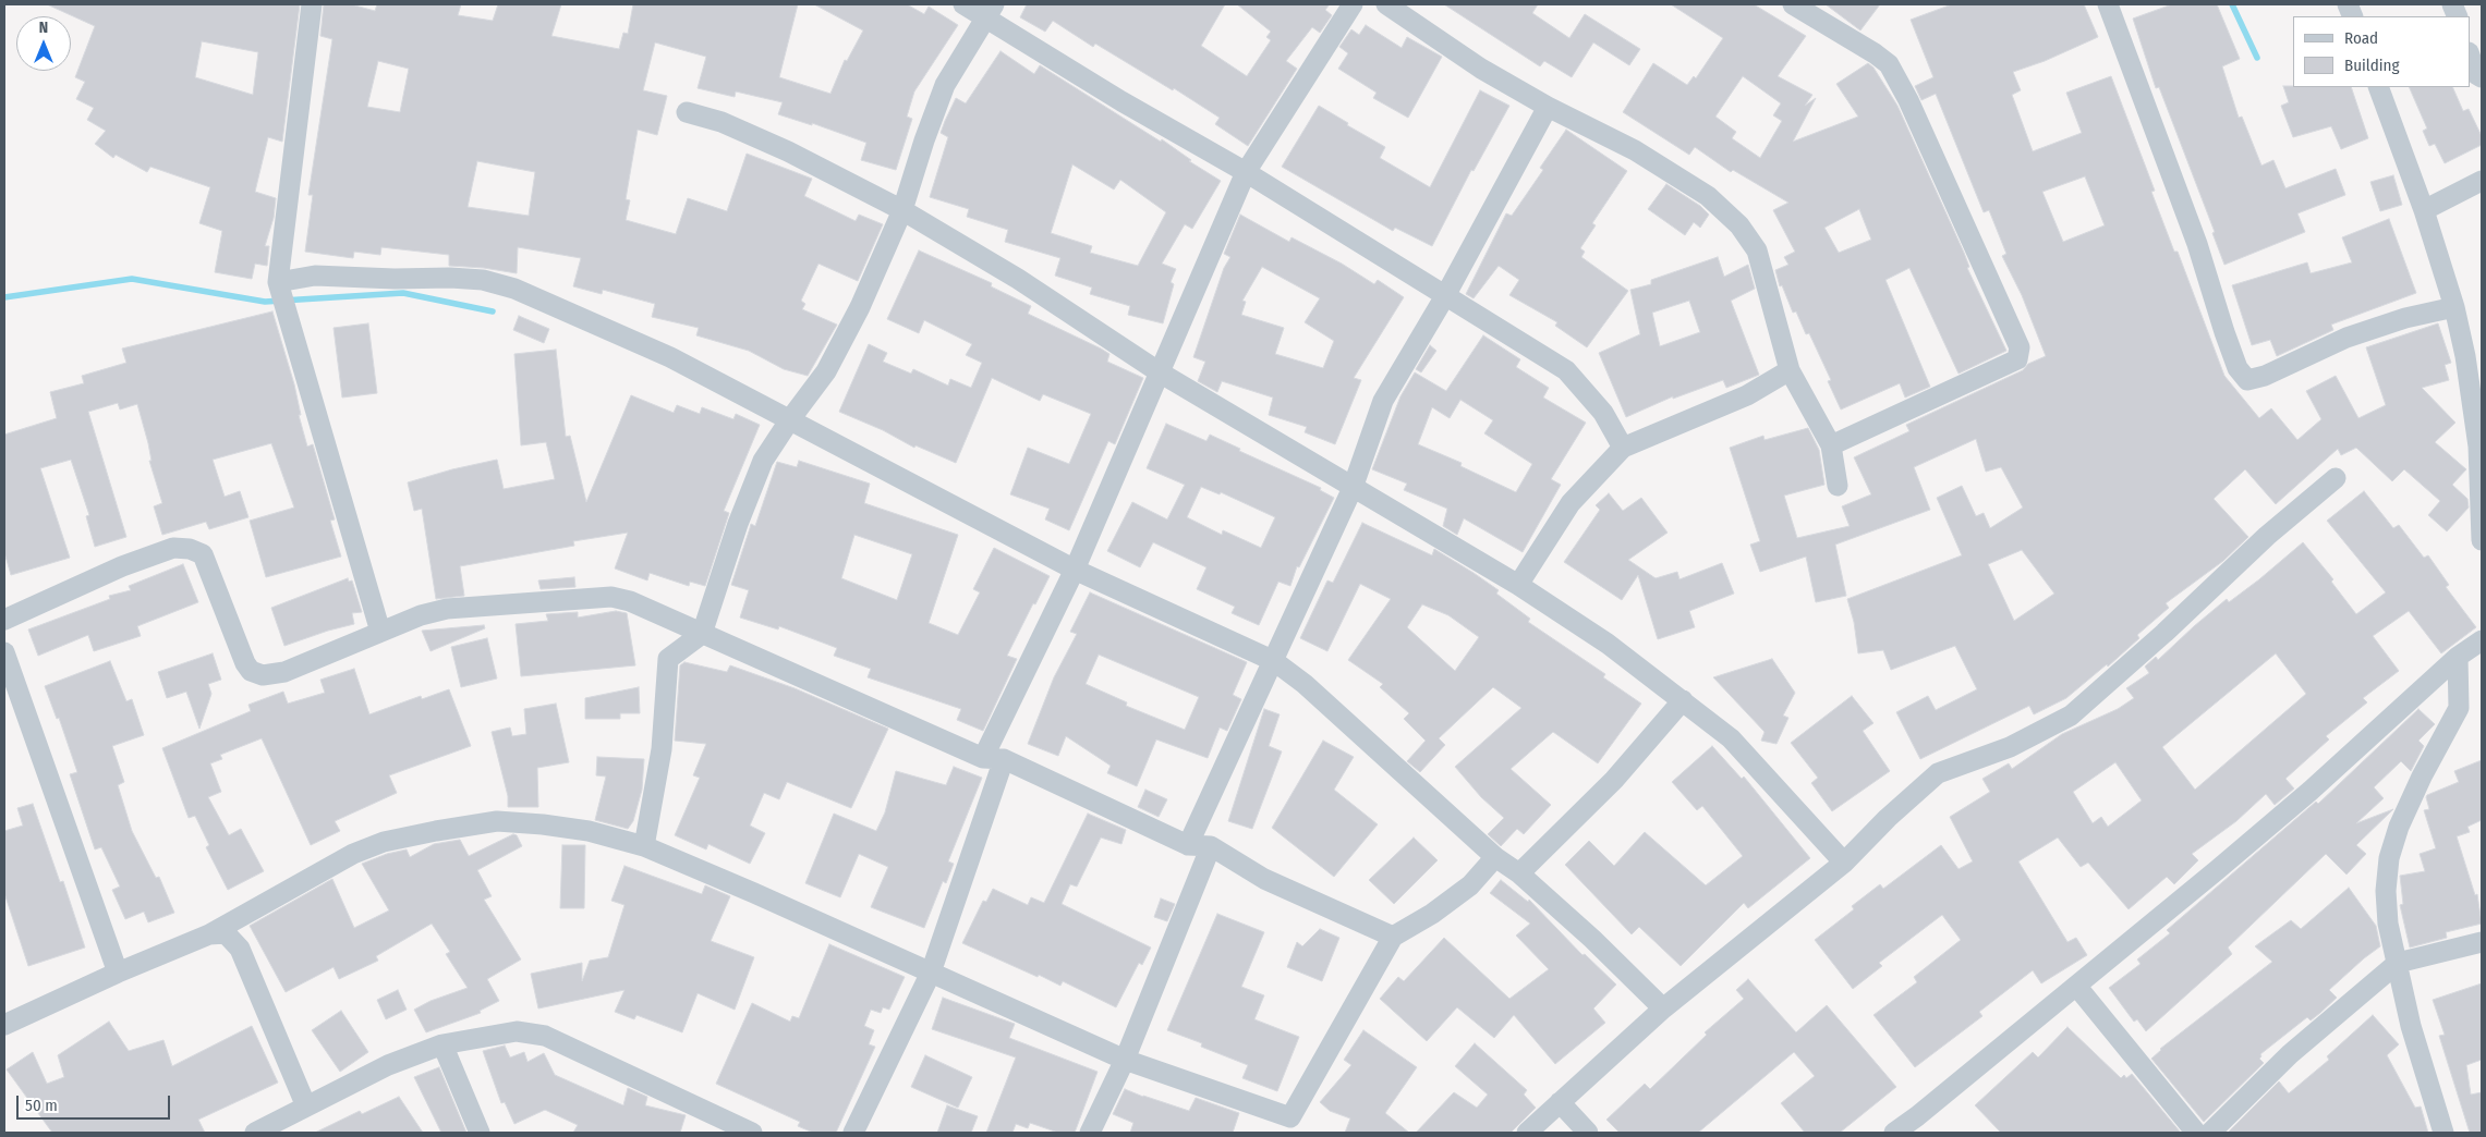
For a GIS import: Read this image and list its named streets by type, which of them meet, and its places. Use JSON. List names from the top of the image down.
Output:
{
  "legend": ["Road", "Building"],
  "scale_bar": "50 m",
  "north": "top"
}
